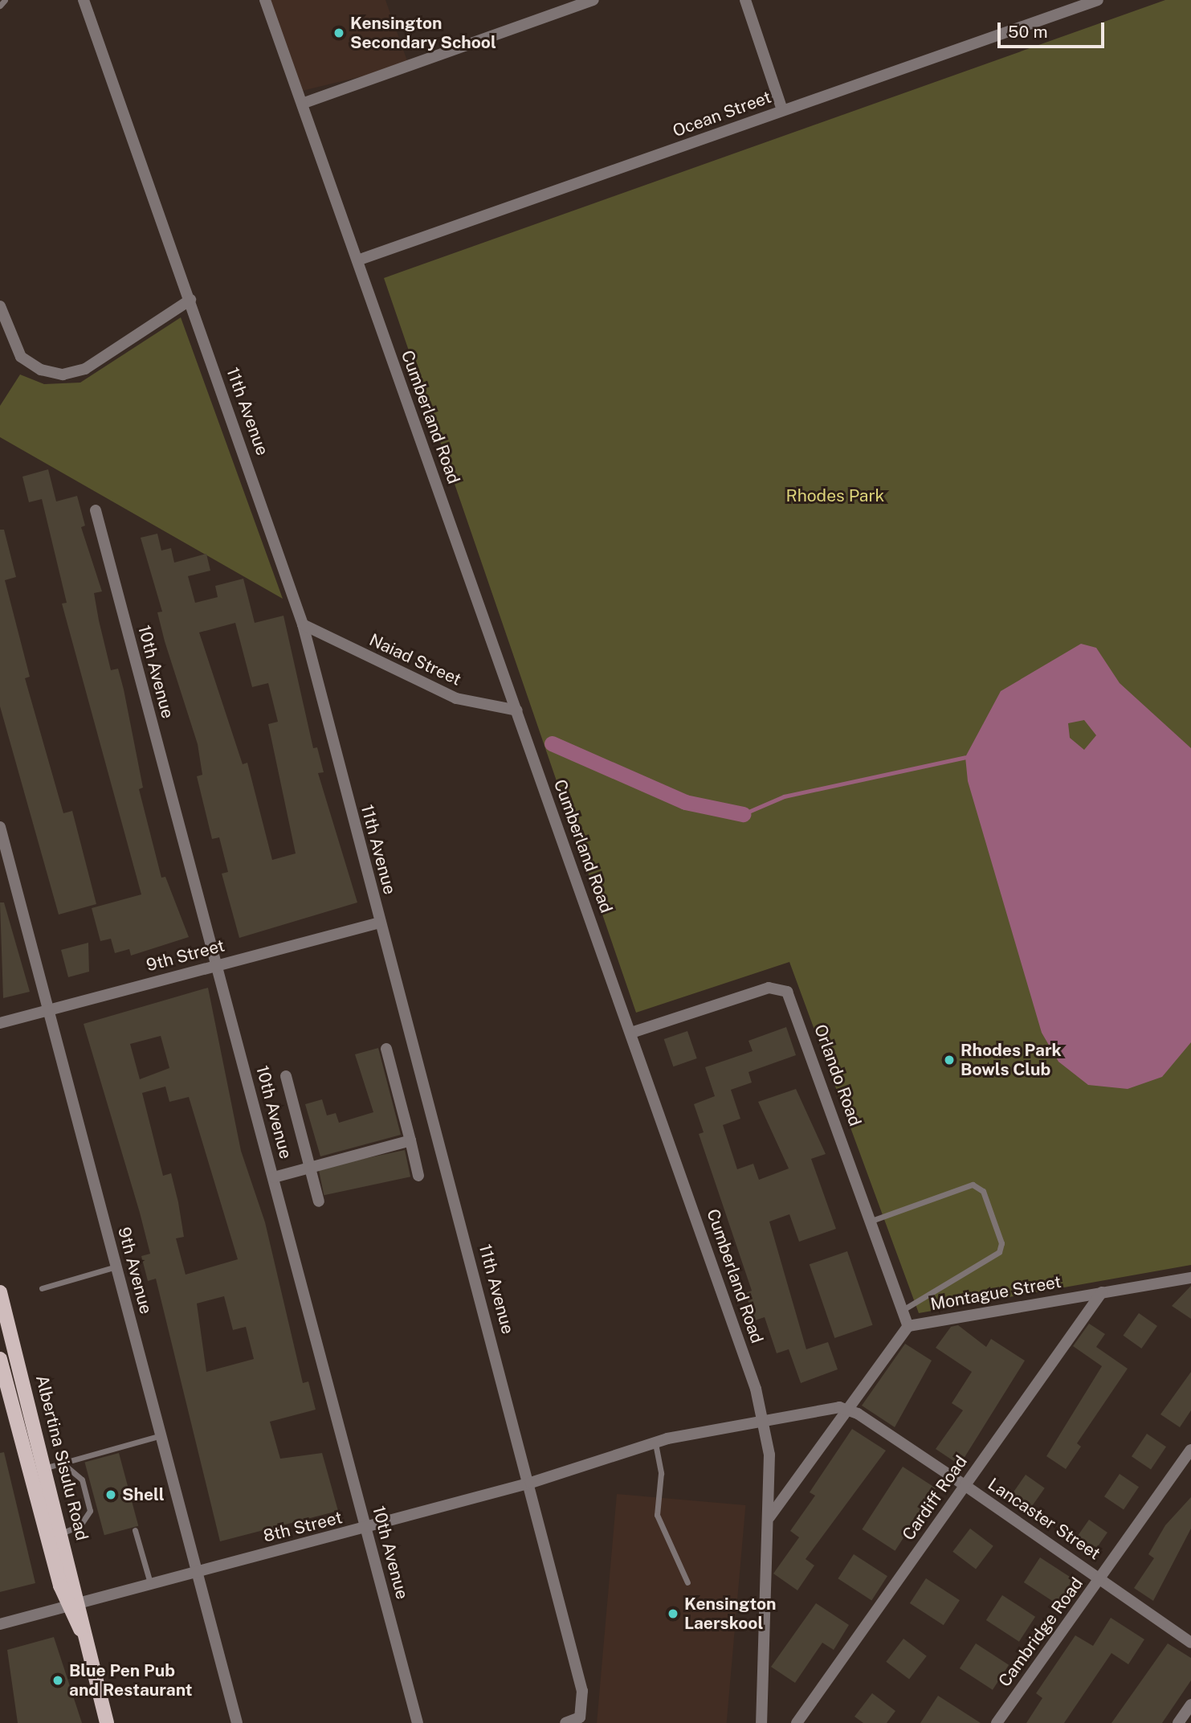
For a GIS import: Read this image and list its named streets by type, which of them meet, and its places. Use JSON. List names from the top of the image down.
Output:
{
  "streets": {
    "main road": ["Albertina Sisulu Road"],
    "street": [
      "Ocean Street",
      "11th Avenue",
      "Cumberland Road",
      "Naiad Street",
      "10th Avenue",
      "9th Street",
      "Orlando Road",
      "9th Avenue",
      "Montague Street",
      "Cardiff Road",
      "Lancaster Street",
      "8th Street",
      "Cambridge Road"
    ]
  },
  "crossings": [
    ["Ocean Street", "Cumberland Road"],
    ["11th Avenue", "Naiad Street"],
    ["11th Avenue", "9th Street"],
    ["11th Avenue", "8th Street"],
    ["Cumberland Road", "Naiad Street"],
    ["Cumberland Road", "Orlando Road"],
    ["10th Avenue", "9th Street"],
    ["10th Avenue", "8th Street"],
    ["9th Street", "9th Avenue"],
    ["Orlando Road", "Montague Street"],
    ["9th Avenue", "8th Street"],
    ["Montague Street", "Cardiff Road"],
    ["Albertina Sisulu Road", "8th Street"],
    ["Cardiff Road", "Lancaster Street"],
    ["Lancaster Street", "Cambridge Road"]
  ],
  "parks": ["Rhodes Park"],
  "places": [
    "Kensington Secondary School",
    "Rhodes Park Bowls Club",
    "Shell",
    "Kensington Laerskool",
    "Blue Pen Pub and Restaurant"
  ],
  "scale_bar": "50 m"
}
